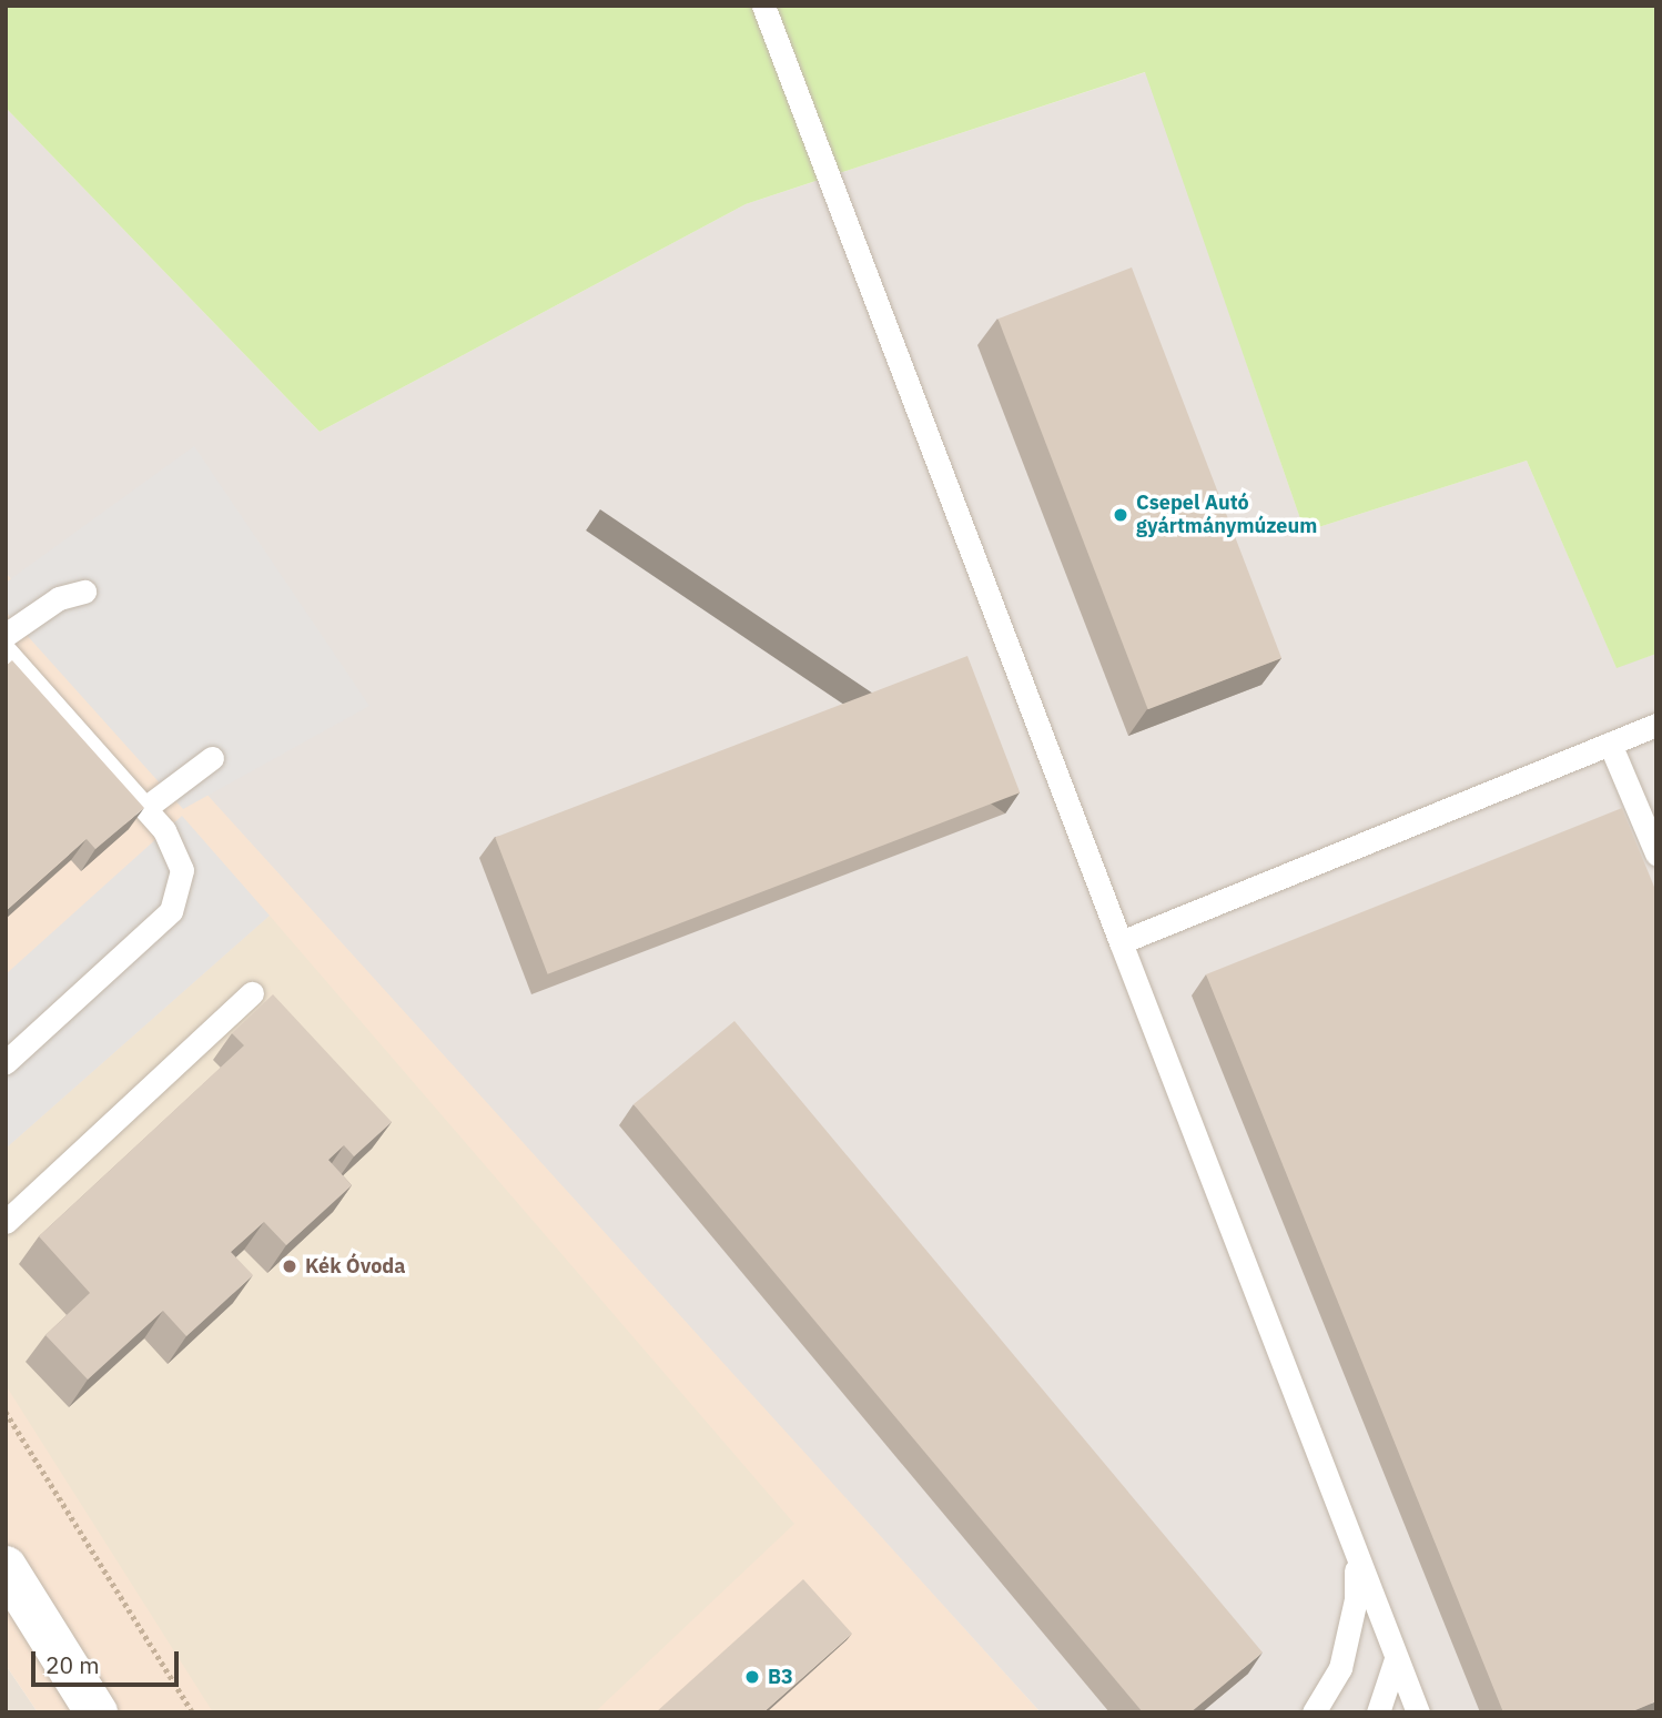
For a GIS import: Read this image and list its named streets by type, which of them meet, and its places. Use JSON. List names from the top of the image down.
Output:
{
  "places": ["Csepel Autó gyártmánymúzeum", "Kék Óvoda", "B3"],
  "scale_bar": "20 m"
}
